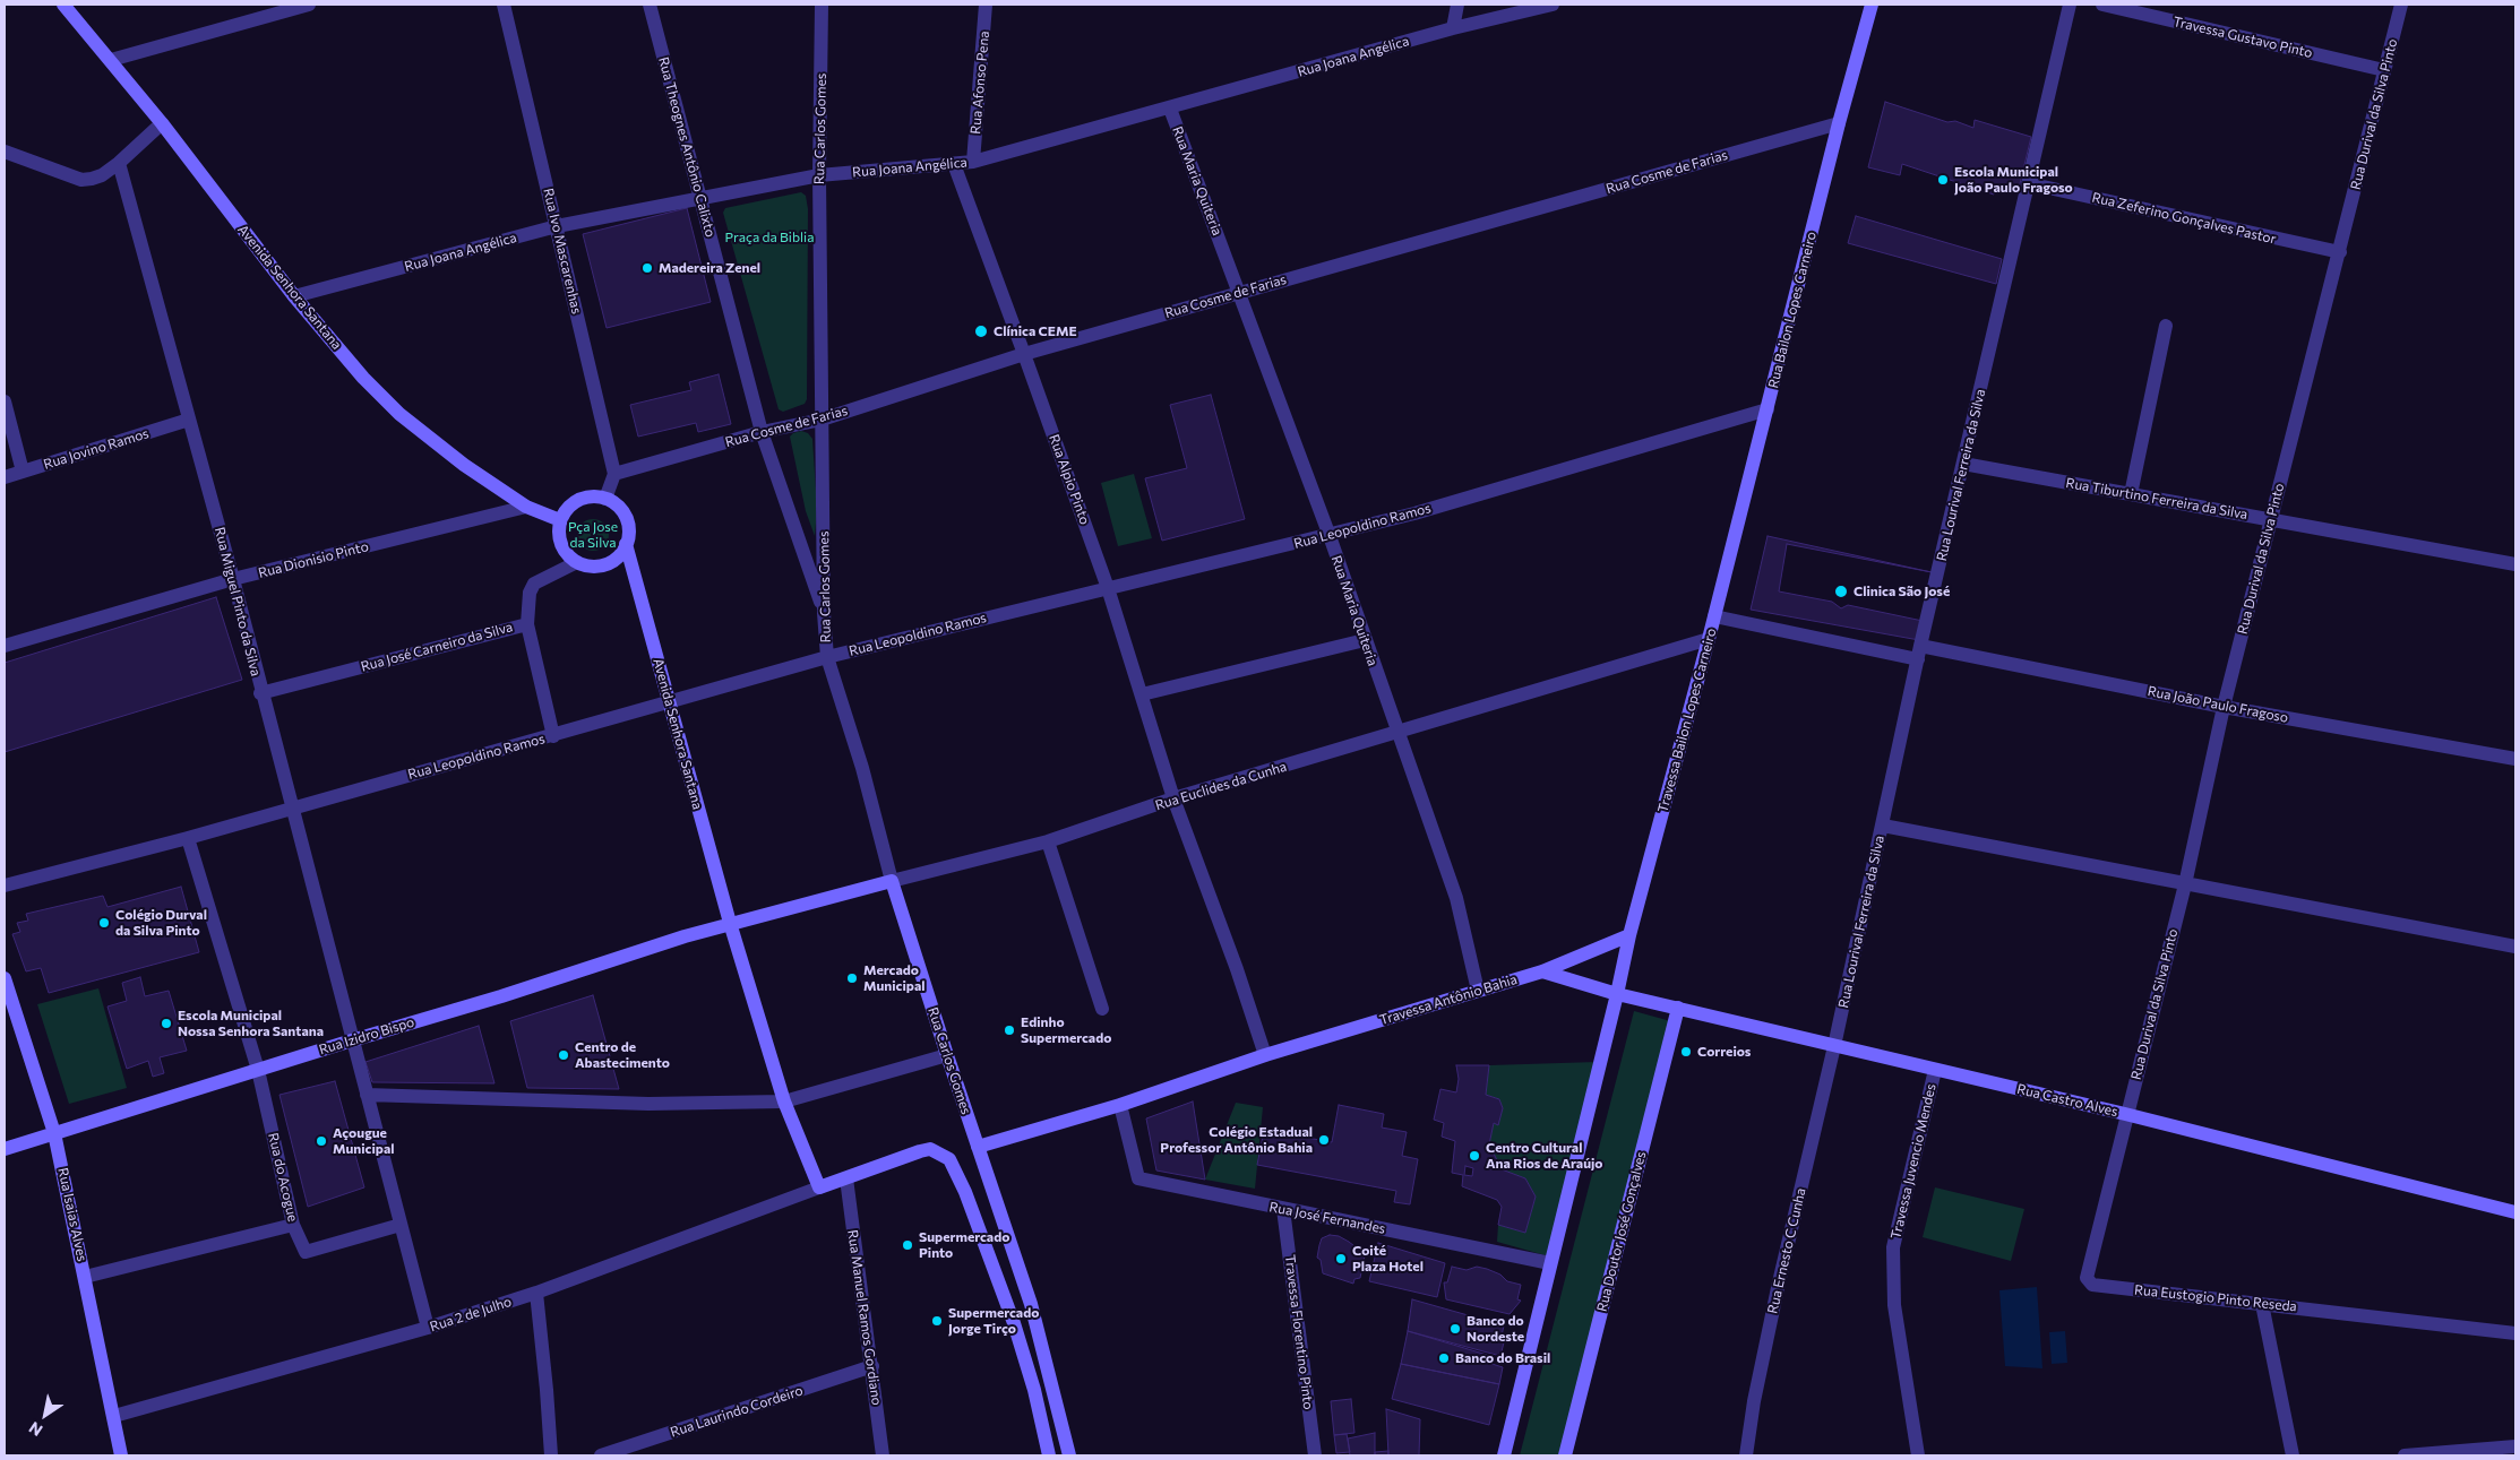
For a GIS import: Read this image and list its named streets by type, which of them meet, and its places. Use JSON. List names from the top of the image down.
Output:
{
  "streets": {
    "street": [
      "Travessa Gustavo Pinto",
      "Rua Joana Angélica",
      "Rua Afonso Pena",
      "Rua Durival da Silva Pinto",
      "Rua Carlos Gomes",
      "Rua Theognes Antônio Calixto",
      "Rua Cosme de Farias",
      "Rua Maria Quiteria",
      "Rua Zeferino Gonçalves Pastor",
      "Rua Ivo Mascarenhas",
      "Avenida Senhora Santana",
      "Rua Bailon Lopes Carneiro",
      "Rua Jovino Ramos",
      "Rua Lourival Ferreira da Silva",
      "Rua Alpio Pinto",
      "Rua Tiburtino Ferreira da Silva",
      "Rua Leopoldino Ramos",
      "Rua Dionisio Pinto",
      "Rua Miguel Pinto da Silva",
      "Rua José Carneiro da Silva",
      "Rua João Paulo Fragoso",
      "Travessa Bailon Lopes Carneiro",
      "Rua Euclides da Cunha",
      "Travessa Antônio Bahia",
      "Rua Izidro Bispo",
      "Rua Castro Alves",
      "Travessa Juvencio Mendes",
      "Rua do Acogue",
      "Rua Isaias Alves",
      "Rua José Fernandes",
      "Rua Doutor José Gonçalves",
      "Rua Ernesto C Cunha",
      "Rua Eustogio Pinto Reseda",
      "Rua 2 de Julho",
      "Rua Manuel Ramos Gordiano",
      "Travessa Florentino Pinto",
      "Rua Laurindo Cordeiro"
    ]
  },
  "crossings": [
    ["Travessa Gustavo Pinto", "Rua Durival da Silva Pinto"],
    ["Rua Joana Angélica", "Rua Afonso Pena"],
    ["Rua Joana Angélica", "Rua Carlos Gomes"],
    ["Rua Joana Angélica", "Rua Theognes Antônio Calixto"],
    ["Rua Joana Angélica", "Rua Maria Quiteria"],
    ["Rua Joana Angélica", "Rua Ivo Mascarenhas"],
    ["Rua Joana Angélica", "Avenida Senhora Santana"],
    ["Rua Joana Angélica", "Rua Alpio Pinto"],
    ["Rua Durival da Silva Pinto", "Rua Zeferino Gonçalves Pastor"],
    ["Rua Durival da Silva Pinto", "Rua Tiburtino Ferreira da Silva"],
    ["Rua Durival da Silva Pinto", "Rua João Paulo Fragoso"],
    ["Rua Durival da Silva Pinto", "Rua Castro Alves"],
    ["Rua Durival da Silva Pinto", "Rua Eustogio Pinto Reseda"],
    ["Rua Carlos Gomes", "Rua Theognes Antônio Calixto"],
    ["Rua Carlos Gomes", "Rua Cosme de Farias"],
    ["Rua Carlos Gomes", "Rua Leopoldino Ramos"],
    ["Rua Carlos Gomes", "Rua Euclides da Cunha"],
    ["Rua Carlos Gomes", "Travessa Antônio Bahia"],
    ["Rua Theognes Antônio Calixto", "Rua Cosme de Farias"],
    ["Rua Cosme de Farias", "Rua Maria Quiteria"],
    ["Rua Cosme de Farias", "Rua Ivo Mascarenhas"],
    ["Rua Cosme de Farias", "Rua Bailon Lopes Carneiro"],
    ["Rua Cosme de Farias", "Rua Alpio Pinto"],
    ["Rua Maria Quiteria", "Rua Leopoldino Ramos"],
    ["Rua Maria Quiteria", "Rua Euclides da Cunha"],
    ["Rua Maria Quiteria", "Travessa Antônio Bahia"],
    ["Rua Zeferino Gonçalves Pastor", "Rua Lourival Ferreira da Silva"],
    ["Avenida Senhora Santana", "Rua Leopoldino Ramos"],
    ["Avenida Senhora Santana", "Rua Dionisio Pinto"],
    ["Avenida Senhora Santana", "Rua José Carneiro da Silva"],
    ["Avenida Senhora Santana", "Rua Euclides da Cunha"],
    ["Avenida Senhora Santana", "Rua Izidro Bispo"],
    ["Avenida Senhora Santana", "Rua 2 de Julho"],
    ["Rua Bailon Lopes Carneiro", "Rua Leopoldino Ramos"],
    ["Rua Bailon Lopes Carneiro", "Travessa Bailon Lopes Carneiro"],
    ["Rua Jovino Ramos", "Rua Miguel Pinto da Silva"],
    ["Rua Lourival Ferreira da Silva", "Rua Tiburtino Ferreira da Silva"],
    ["Rua Lourival Ferreira da Silva", "Rua João Paulo Fragoso"],
    ["Rua Lourival Ferreira da Silva", "Travessa Bailon Lopes Carneiro"],
    ["Rua Lourival Ferreira da Silva", "Rua Castro Alves"],
    ["Rua Lourival Ferreira da Silva", "Rua Ernesto C Cunha"],
    ["Rua Alpio Pinto", "Rua Leopoldino Ramos"],
    ["Rua Alpio Pinto", "Rua Euclides da Cunha"],
    ["Rua Leopoldino Ramos", "Rua Miguel Pinto da Silva"],
    ["Rua Leopoldino Ramos", "Rua do Acogue"],
    ["Rua Dionisio Pinto", "Rua Miguel Pinto da Silva"],
    ["Rua Miguel Pinto da Silva", "Rua José Carneiro da Silva"],
    ["Rua Miguel Pinto da Silva", "Rua Izidro Bispo"],
    ["Rua João Paulo Fragoso", "Travessa Bailon Lopes Carneiro"],
    ["Travessa Bailon Lopes Carneiro", "Rua Euclides da Cunha"],
    ["Travessa Bailon Lopes Carneiro", "Travessa Antônio Bahia"],
    ["Travessa Bailon Lopes Carneiro", "Rua Castro Alves"],
    ["Rua Euclides da Cunha", "Rua Izidro Bispo"],
    ["Travessa Antônio Bahia", "Rua Castro Alves"],
    ["Travessa Antônio Bahia", "Rua José Fernandes"],
    ["Rua Izidro Bispo", "Rua do Acogue"],
    ["Rua Izidro Bispo", "Rua Isaias Alves"],
    ["Rua Castro Alves", "Travessa Juvencio Mendes"],
    ["Rua Castro Alves", "Rua Doutor José Gonçalves"],
    ["Rua Castro Alves", "Rua Ernesto C Cunha"],
    ["Rua Castro Alves", "Rua Eustogio Pinto Reseda"],
    ["Rua Isaias Alves", "Rua 2 de Julho"],
    ["Rua José Fernandes", "Travessa Florentino Pinto"],
    ["Rua Manuel Ramos Gordiano", "Rua Laurindo Cordeiro"]
  ],
  "parks": ["Praça da Biblia", "Pça Jose da Silva"],
  "places": [
    "Escola Municipal João Paulo Fragoso",
    "Madereira Zenel",
    "Clínica CEME",
    "Clinica São José",
    "Colégio Durval da Silva Pinto",
    "Mercado Municipal",
    "Escola Municipal Nossa Senhora Santana",
    "Edinho Supermercado",
    "Correios",
    "Centro de Abastecimento",
    "Colégio Estadual Professor Antônio Bahia",
    "Açougue Municipal",
    "Centro Cultural Ana Rios de Araújo",
    "Supermercado Pinto",
    "Coité Plaza Hotel",
    "Supermercado Jorge Tirço",
    "Banco do Nordeste",
    "Banco do Brasil"
  ],
  "north": "bottom left"
}
